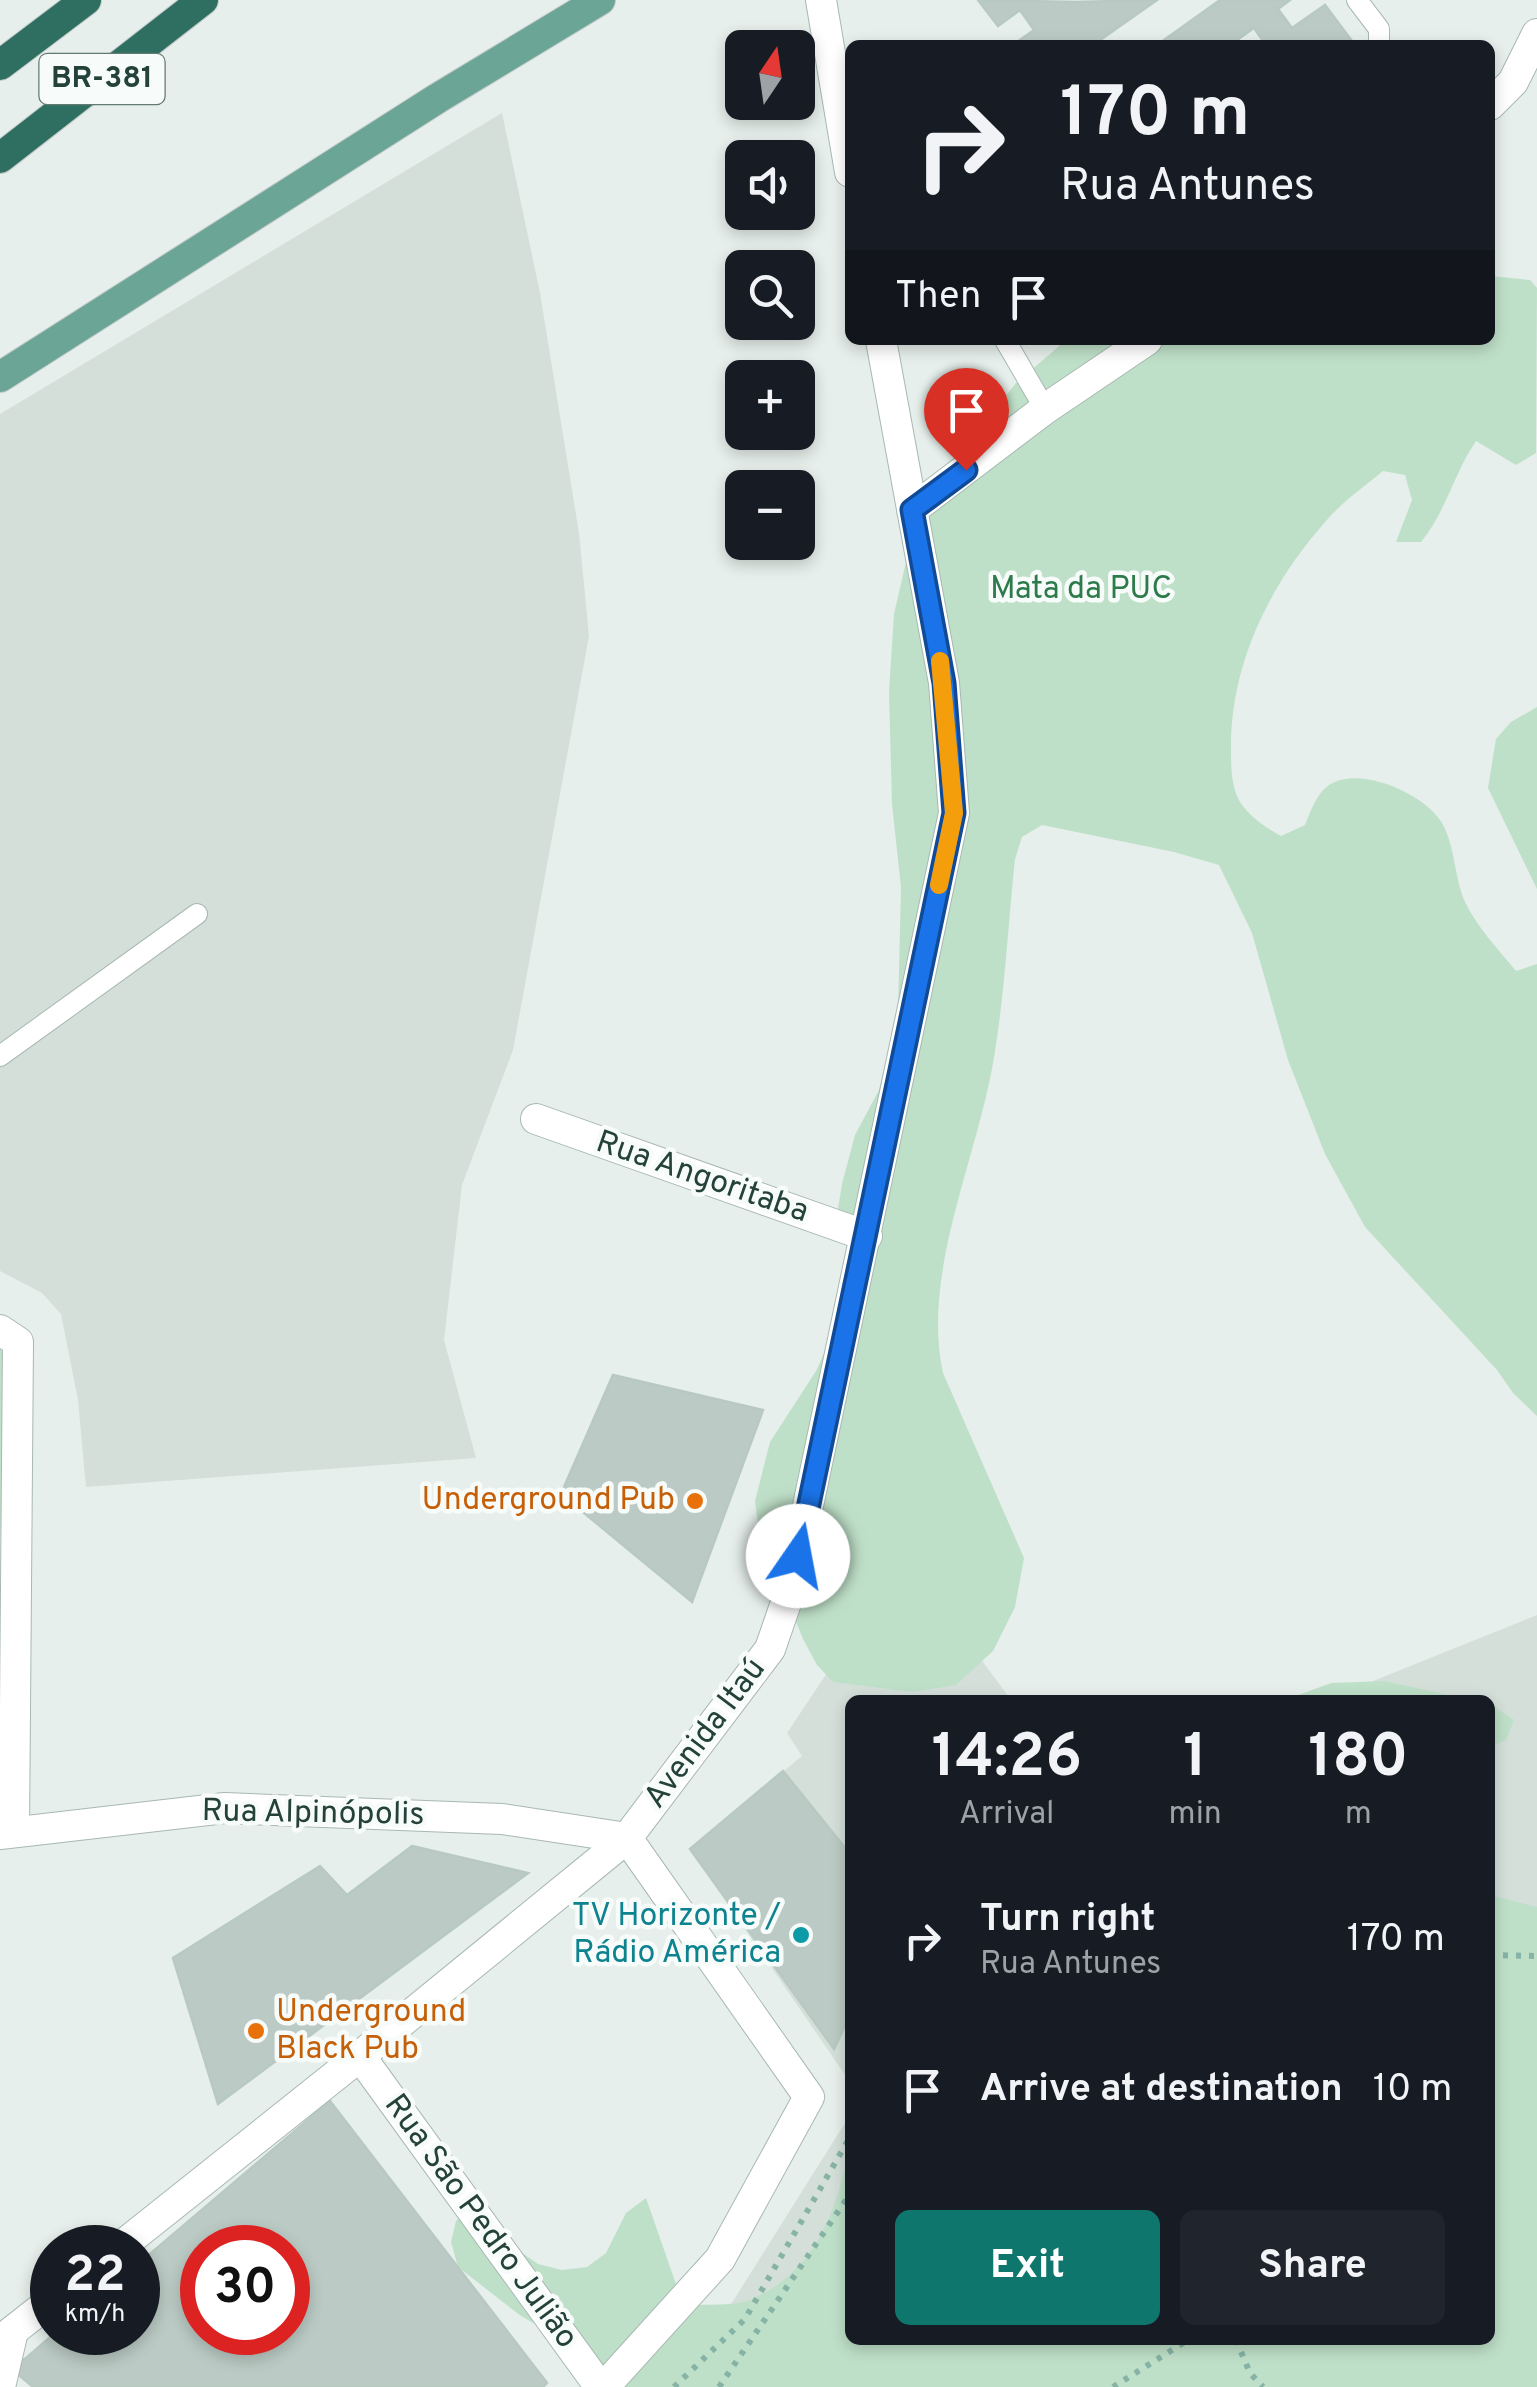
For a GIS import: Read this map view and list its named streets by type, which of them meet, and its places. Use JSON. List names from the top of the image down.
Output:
{
  "streets": {
    "highway": ["BR-381"],
    "street": [
      "Rua Angoritaba",
      "Avenida Itaú",
      "Rua Alpinópolis",
      "Rua São Pedro Julião"
    ]
  },
  "crossings": [
    ["Rua Angoritaba", "Avenida Itaú"],
    ["Avenida Itaú", "Rua Alpinópolis"],
    ["Avenida Itaú", "Rua São Pedro Julião"]
  ],
  "parks": ["Mata da PUC"],
  "places": ["Underground Pub", "TV Horizonte / Rádio América", "Underground Black Pub"],
  "north": "top",
  "page": {
    "map_buttons": ["+", "−"],
    "turn": ["170 m", "Rua Antunes"],
    "then": "Then",
    "eta": [
      "14:26",
      "Arrival",
      "1",
      "min",
      "180",
      "m"
    ],
    "list": [
      {
        "name": "Turn right",
        "note": "Rua Antunes",
        "value": "170 m"
      },
      {
        "name": "Arrive at destination",
        "value": "10 m"
      }
    ],
    "buttons": ["Exit", "Share"],
    "speed": "22 km/h",
    "limit": "30"
  }
}
